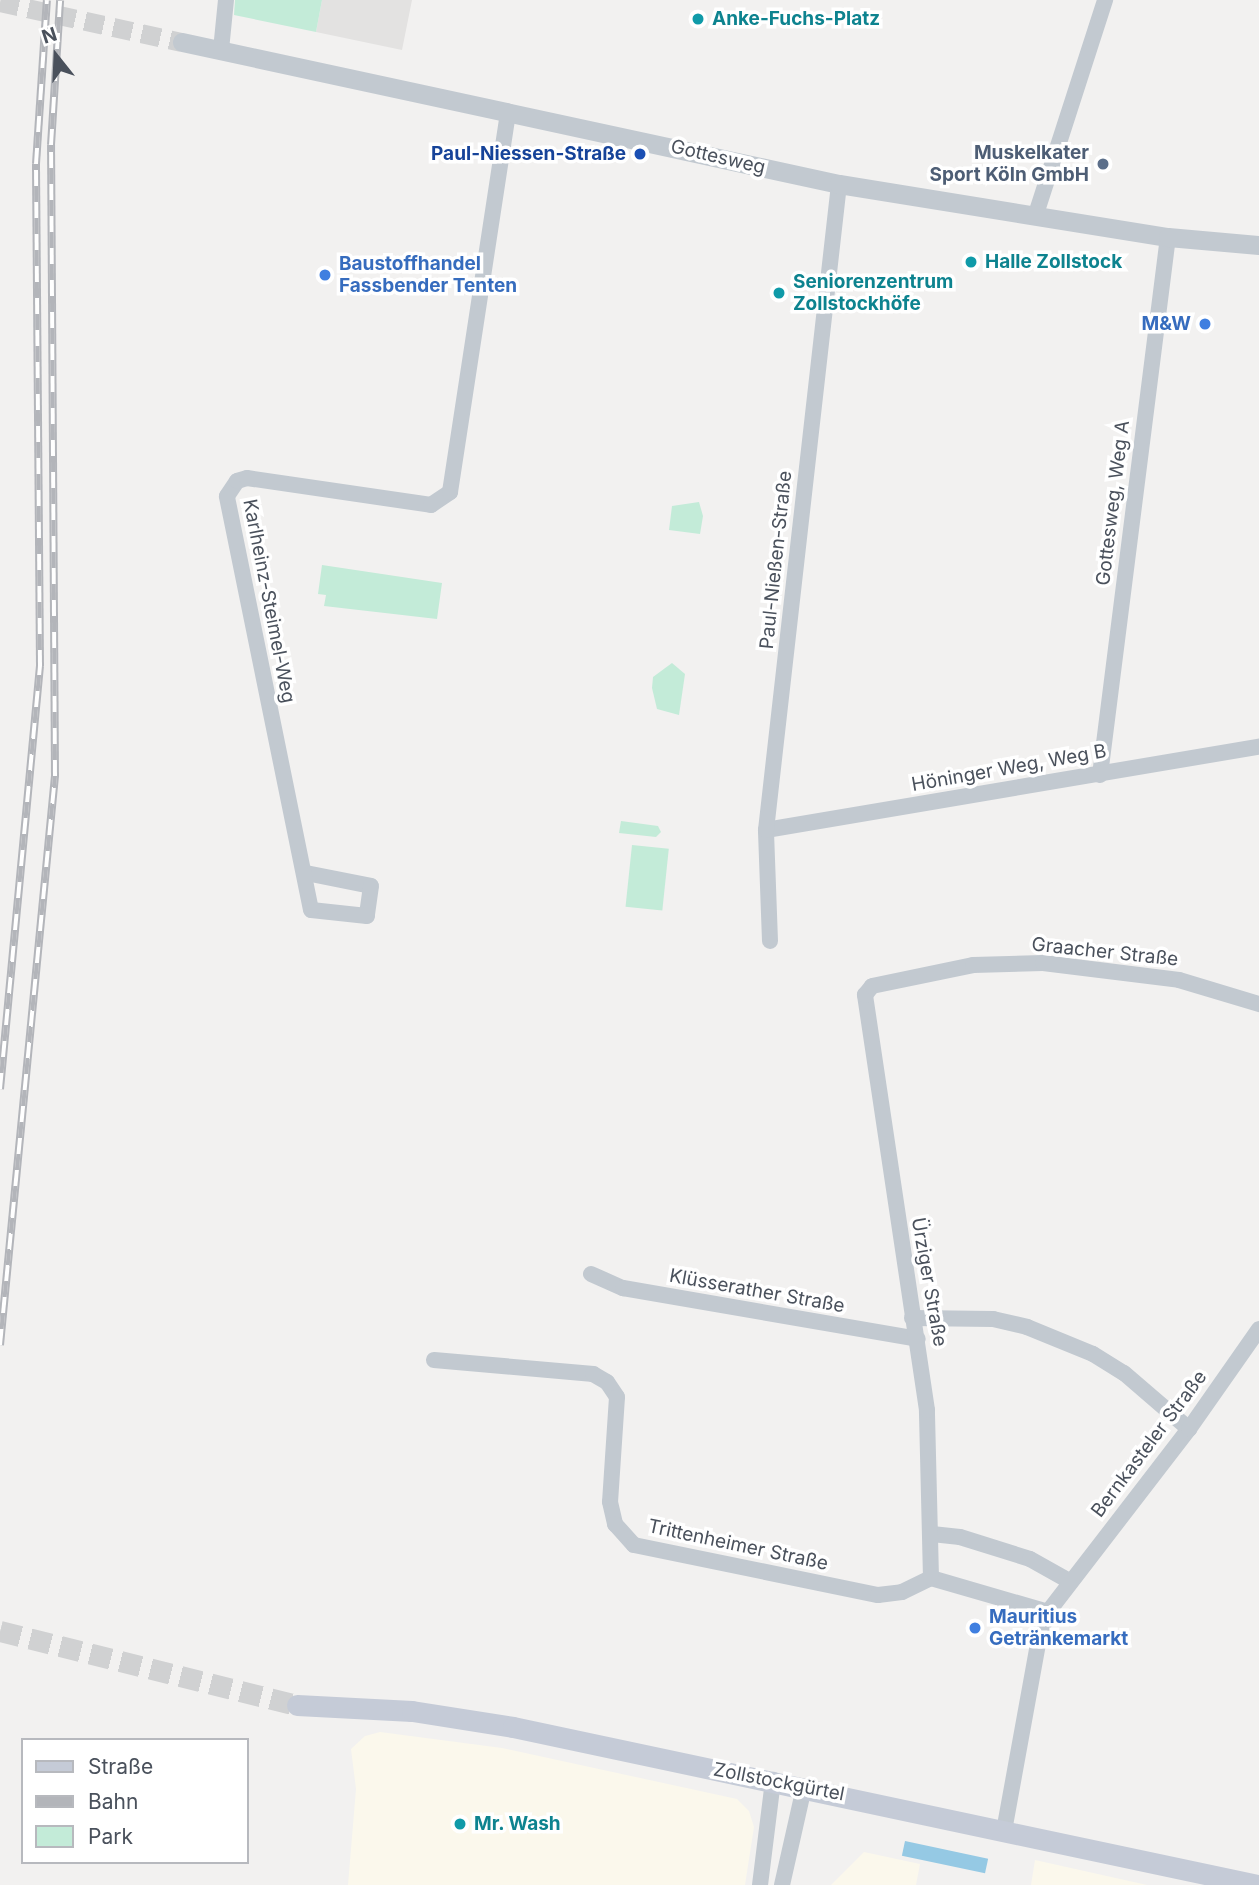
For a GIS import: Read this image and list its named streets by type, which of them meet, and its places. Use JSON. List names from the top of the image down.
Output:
{
  "streets": {
    "main road": ["Zollstockgürtel"],
    "street": [
      "Gottesweg",
      "Gottesweg, Weg A",
      "Paul-Nießen-Straße",
      "Karlheinz-Steimel-Weg",
      "Höninger Weg, Weg B",
      "Graacher Straße",
      "Ürziger Straße",
      "Klüsserather Straße",
      "Bernkasteler Straße",
      "Trittenheimer Straße"
    ]
  },
  "crossings": [
    ["Gottesweg", "Gottesweg, Weg A"],
    ["Gottesweg", "Paul-Nießen-Straße"],
    ["Gottesweg", "Karlheinz-Steimel-Weg"],
    ["Gottesweg, Weg A", "Höninger Weg, Weg B"],
    ["Paul-Nießen-Straße", "Höninger Weg, Weg B"],
    ["Graacher Straße", "Ürziger Straße"],
    ["Ürziger Straße", "Klüsserather Straße"],
    ["Ürziger Straße", "Trittenheimer Straße"],
    ["Bernkasteler Straße", "Zollstockgürtel"]
  ],
  "places": [
    "Anke-Fuchs-Platz",
    "Paul-Niessen-Straße",
    "Muskelkater Sport Köln GmbH",
    "Halle Zollstock",
    "Baustoffhandel Fassbender Tenten",
    "Seniorenzentrum Zollstockhöfe",
    "M&W",
    "Mauritius Getränkemarkt",
    "Mr. Wash"
  ],
  "legend": ["Straße", "Bahn", "Park"],
  "north": "top"
}
